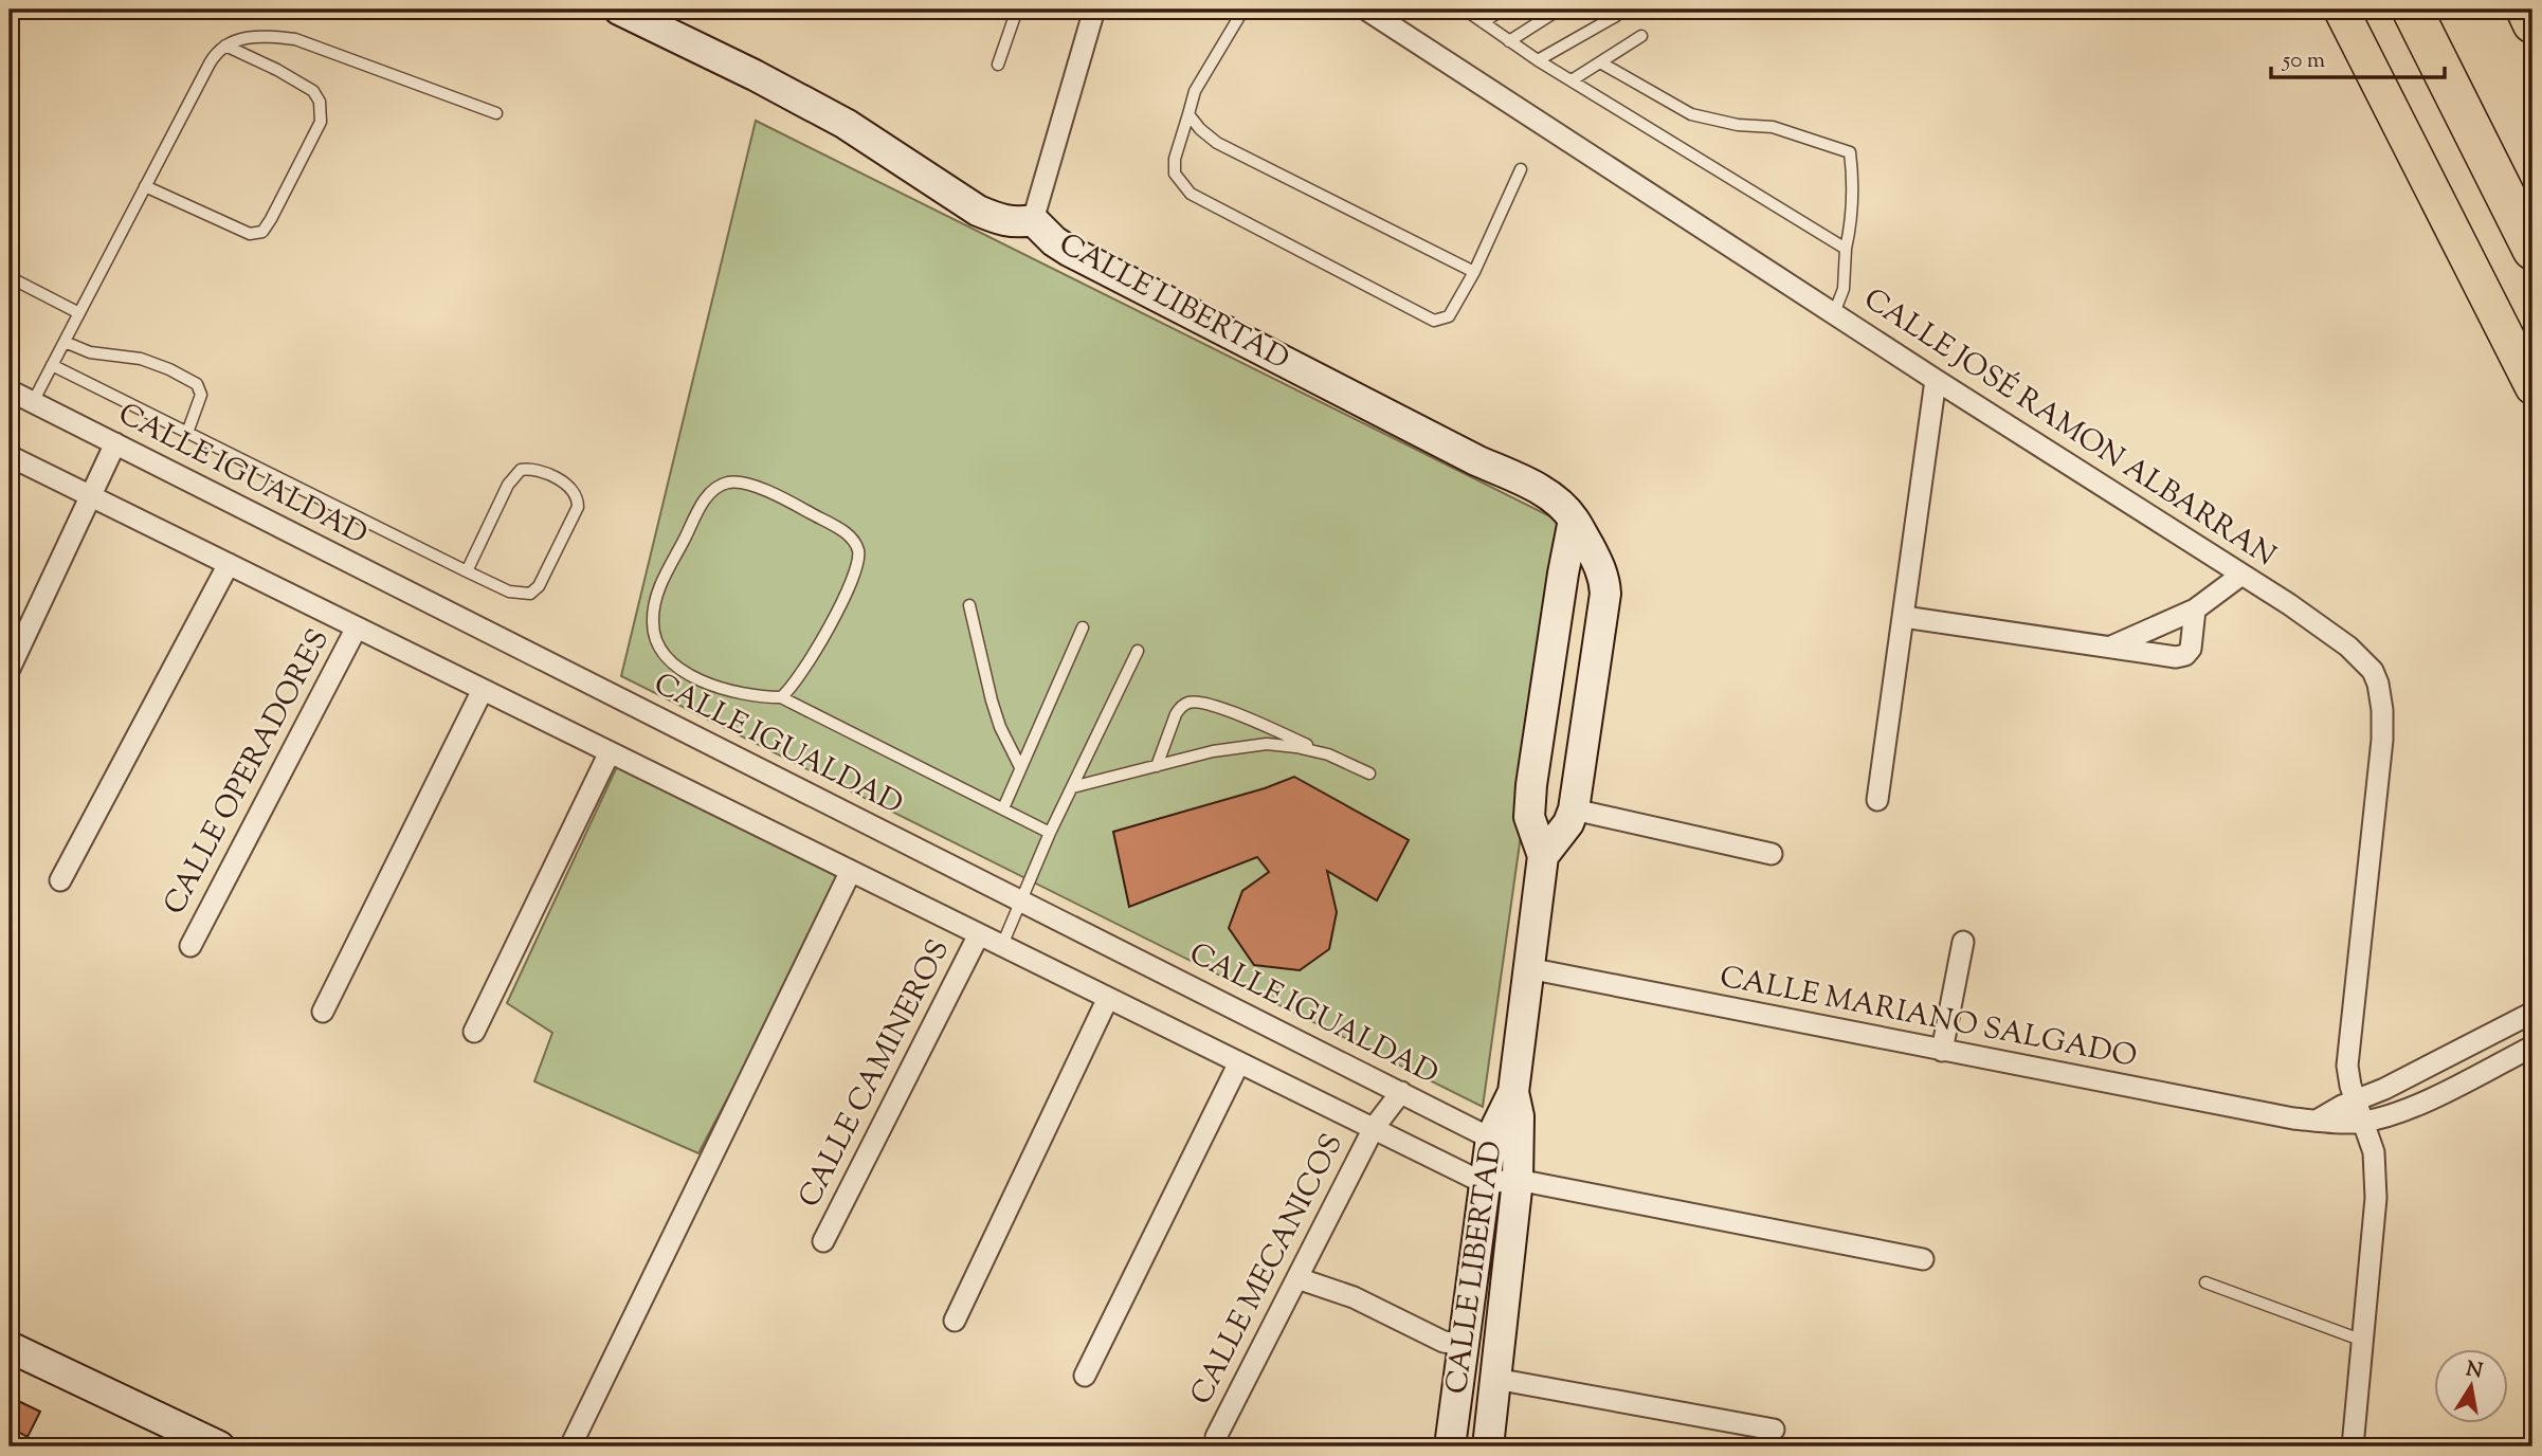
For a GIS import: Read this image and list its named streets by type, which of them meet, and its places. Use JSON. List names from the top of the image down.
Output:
{
  "streets": {
    "main road": ["CALLE LIBERTAD"],
    "street": [
      "CALLE JOSÉ RAMON ALBARRAN",
      "CALLE IGUALDAD",
      "CALLE OPERADORES",
      "CALLE MARIANO SALGADO",
      "CALLE CAMINEROS",
      "CALLE MECANICOS"
    ]
  },
  "crossings": [
    ["CALLE LIBERTAD", "CALLE IGUALDAD"],
    ["CALLE LIBERTAD", "CALLE MARIANO SALGADO"],
    ["CALLE JOSÉ RAMON ALBARRAN", "CALLE MARIANO SALGADO"],
    ["CALLE IGUALDAD", "CALLE MECANICOS"]
  ],
  "scale_bar": "50 m",
  "north": "top"
}
